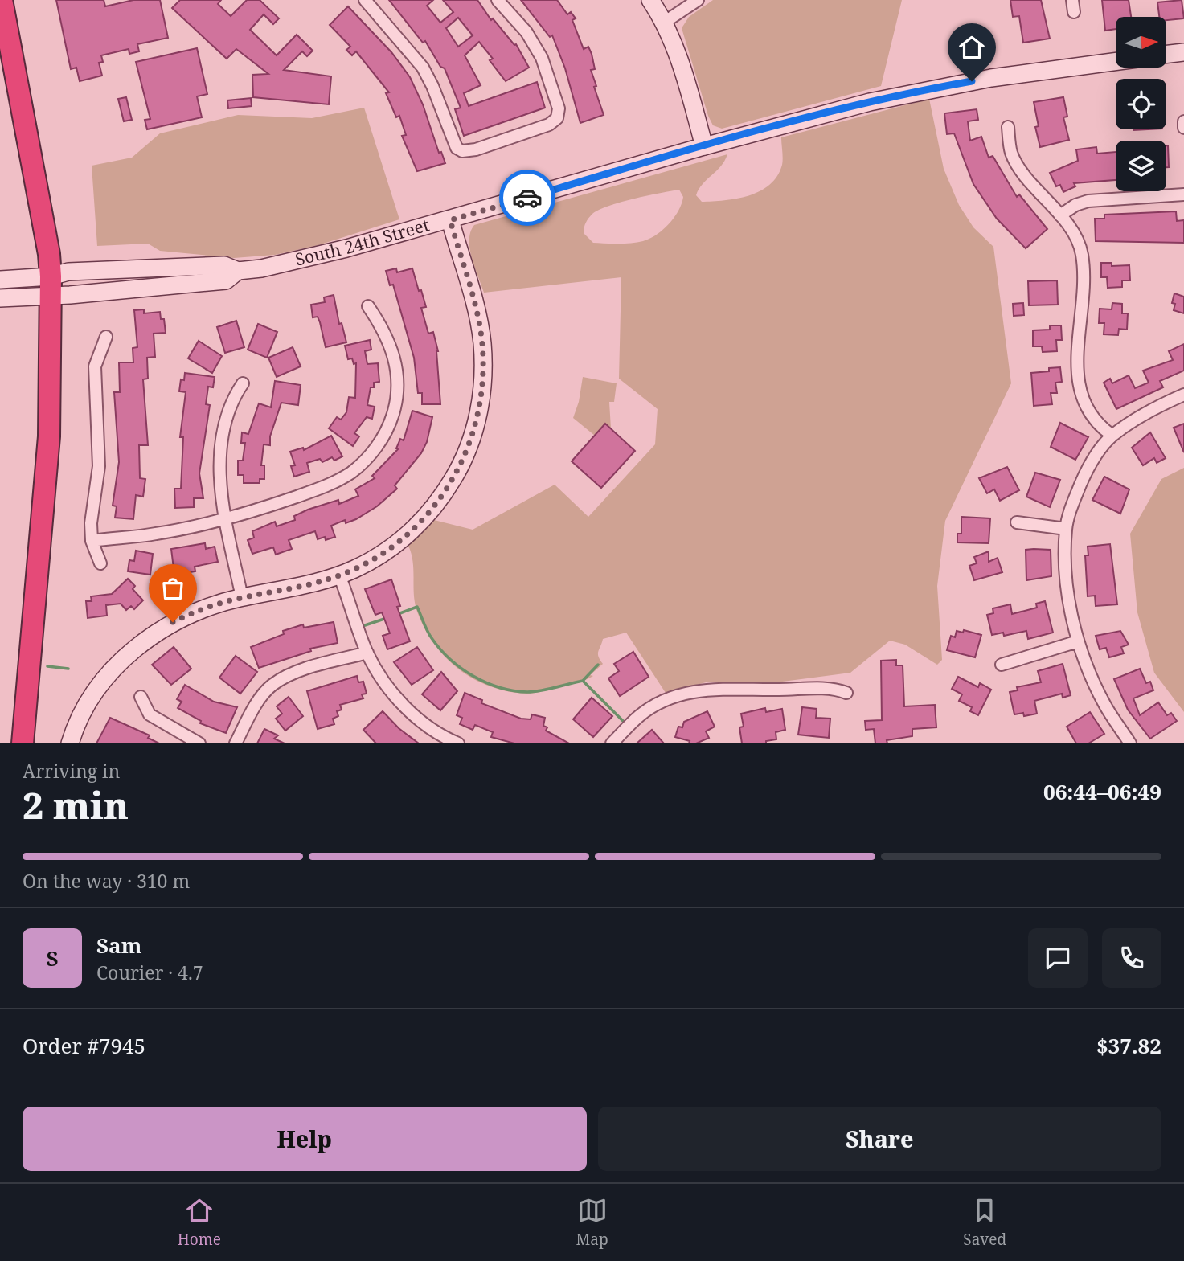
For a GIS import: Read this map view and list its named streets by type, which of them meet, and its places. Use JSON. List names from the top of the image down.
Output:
{
  "streets": {
    "street": ["South 24th Street"]
  },
  "north": "right",
  "page": {
    "heading": ["2 min", "Arriving in", "06:44–06:49"],
    "panel": [
      "Sam",
      "Courier · 4.7",
      "Order #7945",
      "$37.82"
    ],
    "bar": "On the way · 310 m",
    "round": "S",
    "buttons": ["Help", "Share"],
    "tabs": ["Home", "Map", "Saved"]
  }
}
